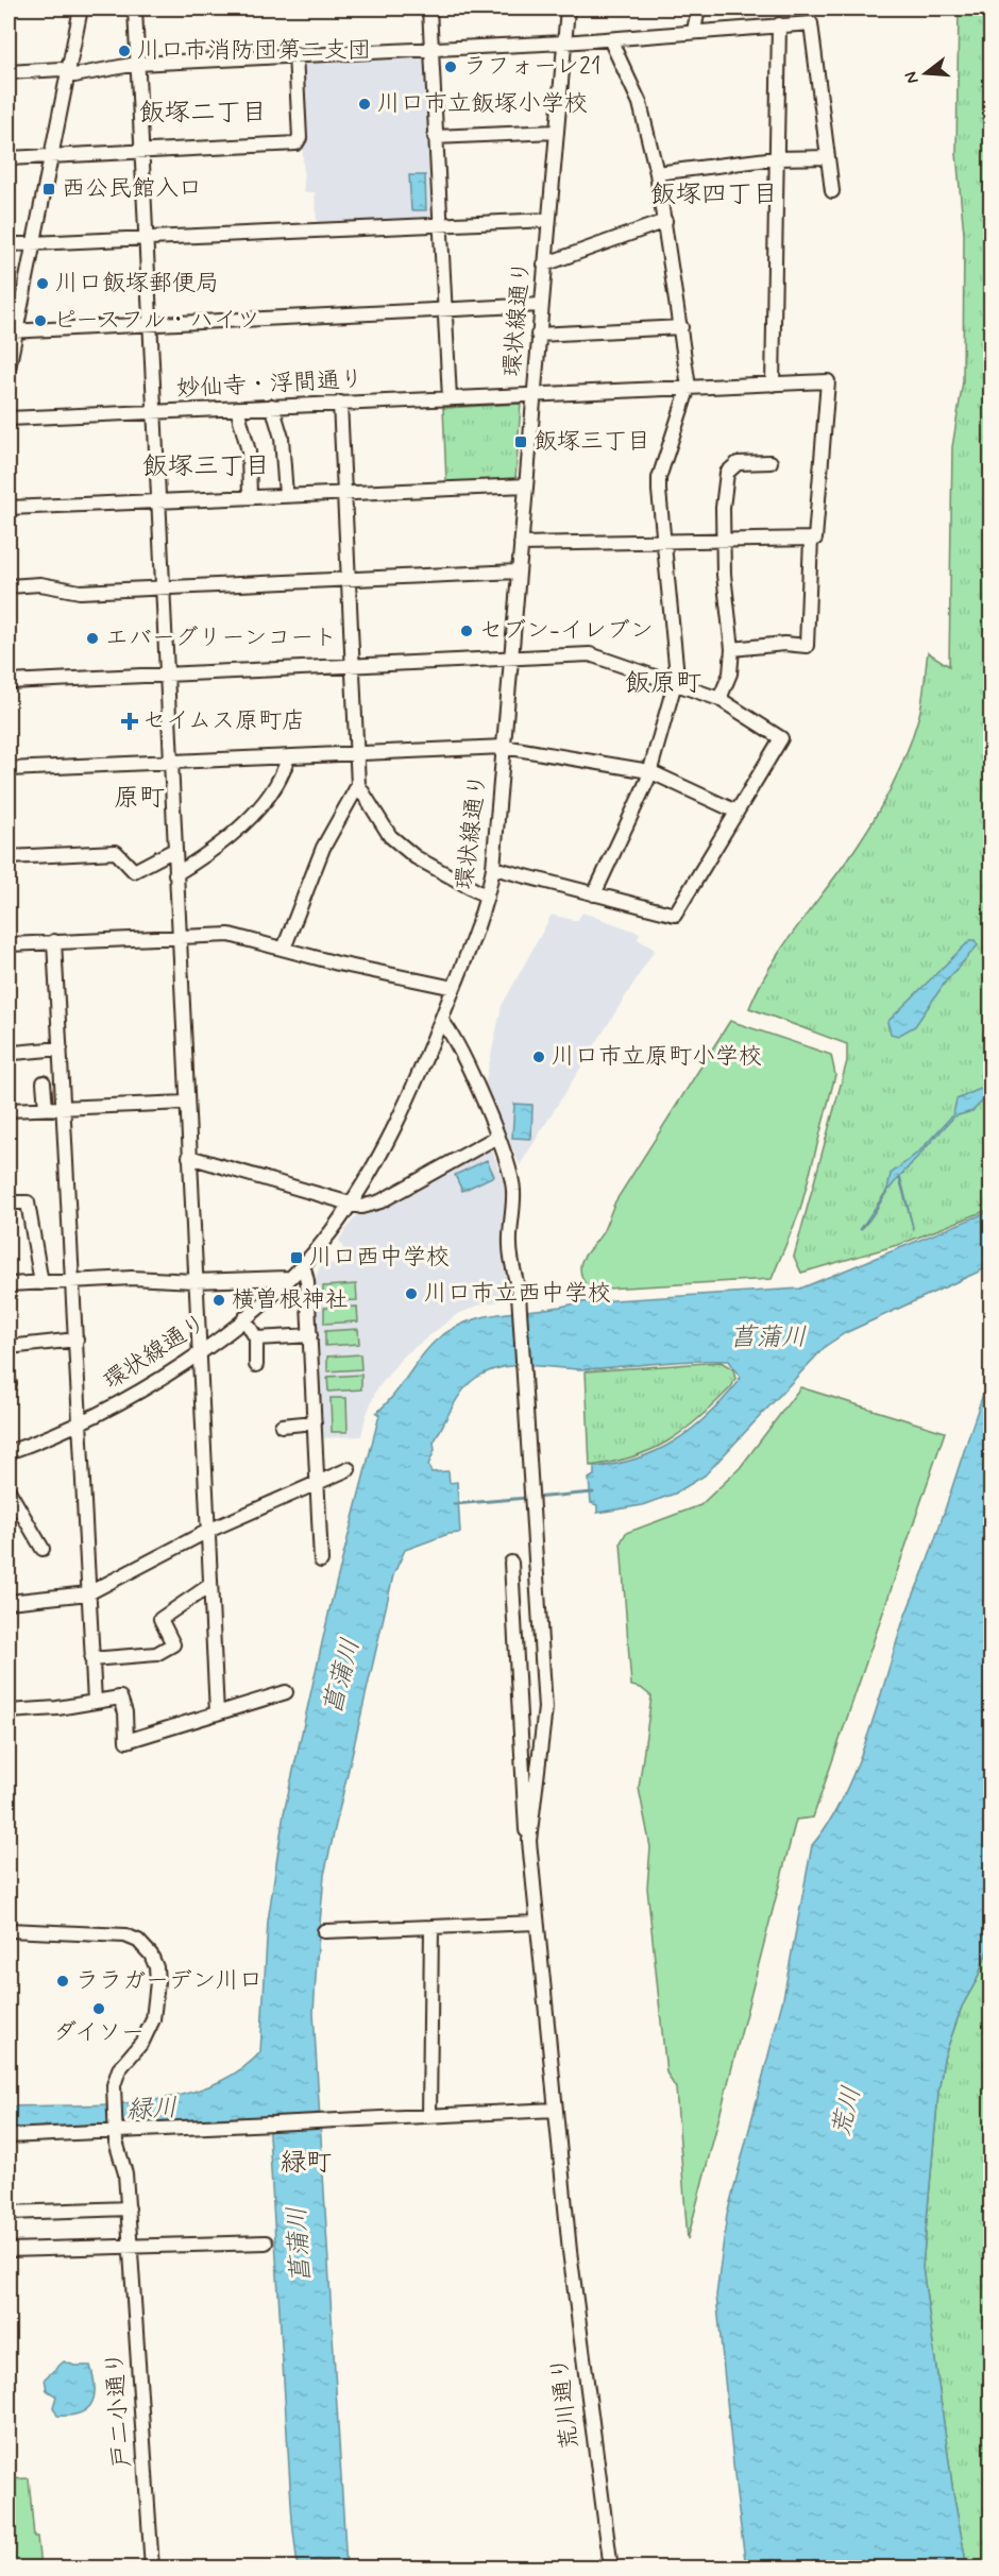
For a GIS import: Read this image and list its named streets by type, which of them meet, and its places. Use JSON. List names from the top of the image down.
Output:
{
  "streets": {
    "street": [
      "環状線通り",
      "妙仙寺・浮間通り",
      "荒川通り",
      "戸二小通り"
    ]
  },
  "crossings": [
    ["環状線通り", "妙仙寺・浮間通り"]
  ],
  "districts": [
    "飯塚二丁目",
    "飯塚四丁目",
    "飯塚三丁目",
    "飯原町",
    "原町",
    "緑町"
  ],
  "water": ["菖蒲川", "緑川", "荒川"],
  "places": {
    "other": [
      "川口市消防団第二支団",
      "ラフォーレ21",
      "川口市立飯塚小学校",
      "川口飯塚郵便局",
      "ピースフル・ハイツ",
      "セブン-イレブン",
      "エバーグリーンコート",
      "川口市立原町小学校",
      "川口市立西中学校",
      "横曽根神社",
      "ララガーデン川口",
      "ダイソー"
    ],
    "transit": ["西公民館入口", "飯塚三丁目", "川口西中学校"],
    "health": ["セイムス原町店"]
  },
  "north": "left"
}
